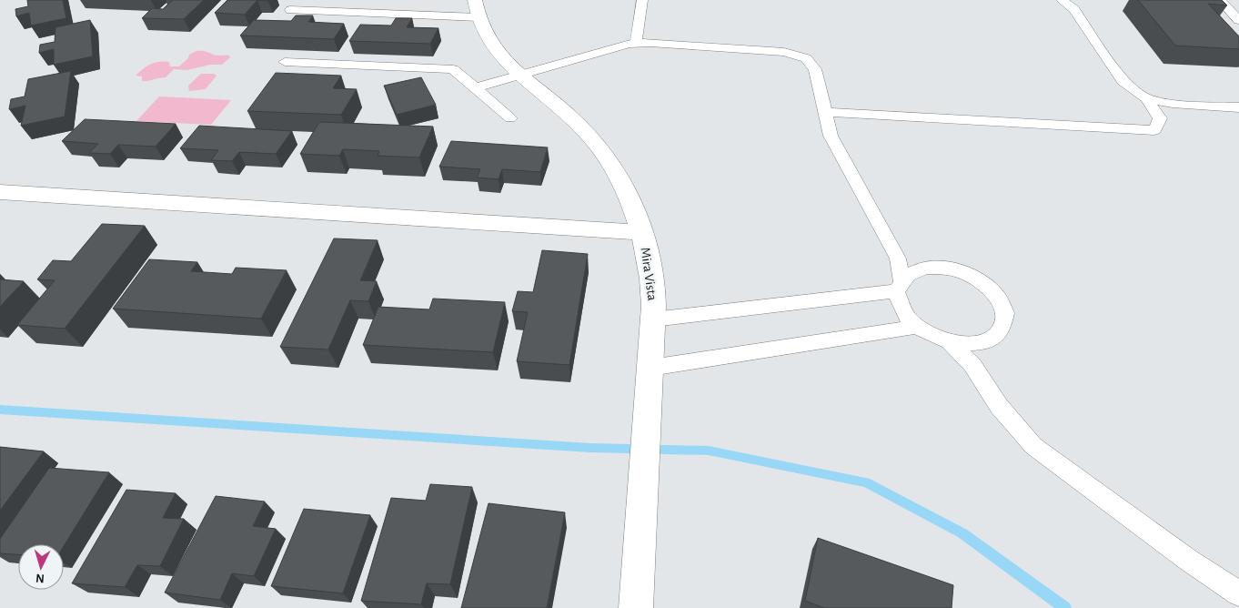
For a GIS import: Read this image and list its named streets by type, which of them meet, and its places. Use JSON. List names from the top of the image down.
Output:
{
  "streets": {
    "street": ["Mira Vista"]
  },
  "north": "bottom"
}
